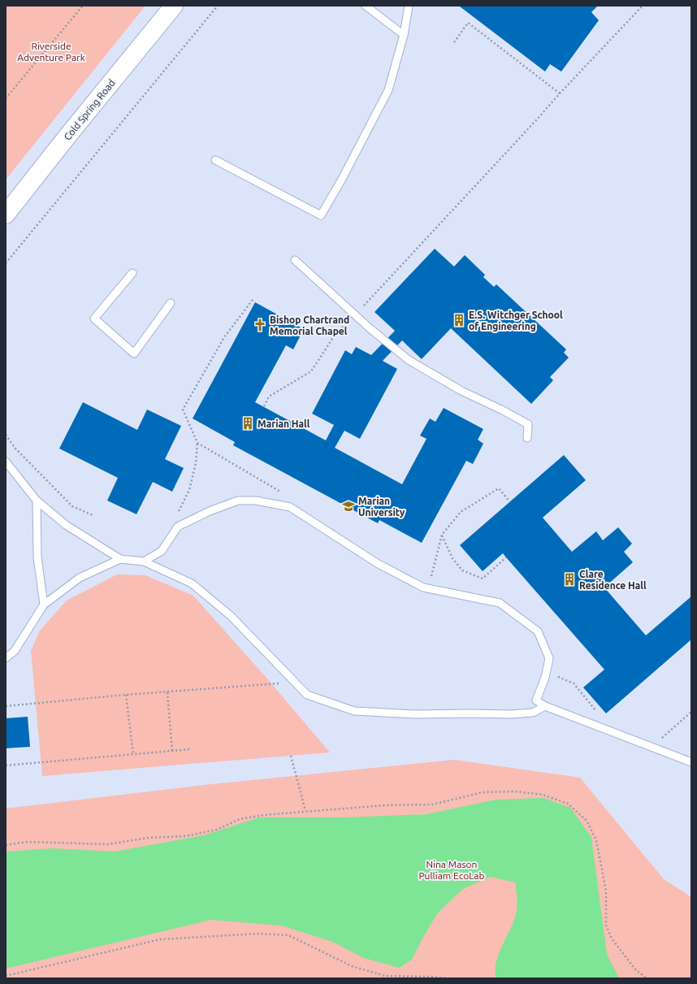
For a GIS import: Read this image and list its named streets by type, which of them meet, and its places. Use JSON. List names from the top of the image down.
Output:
{
  "streets": {
    "street": ["Cold Spring Road"]
  },
  "parks": ["Riverside Adventure Park", "Nina Mason Pulliam EcoLab"],
  "places": {
    "building": ["E.S. Witchger School of Engineering", "Marian Hall", "Clare Residence Hall"],
    "church": ["Bishop Chartrand Memorial Chapel"],
    "school or university": ["Marian University"]
  }
}
